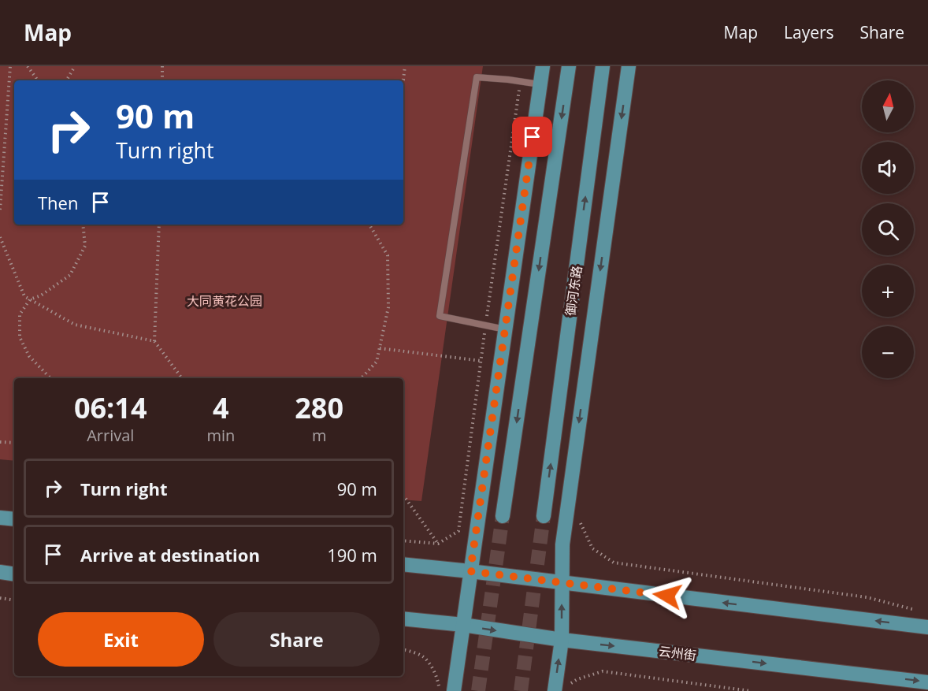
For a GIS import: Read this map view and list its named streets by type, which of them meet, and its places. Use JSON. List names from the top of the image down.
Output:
{
  "streets": {
    "main road": ["御河东路", "云州街"]
  },
  "parks": ["大同黄花公园"],
  "north": "top",
  "page": {
    "header": "Map",
    "nav": ["Map", "Layers", "Share"],
    "map_buttons": ["+", "−"],
    "turn": ["90 m", "Turn right"],
    "then": "Then",
    "eta": [
      "06:14",
      "Arrival",
      "4",
      "min",
      "280",
      "m"
    ],
    "list": [
      {
        "name": "Turn right",
        "value": "90 m"
      },
      {
        "name": "Arrive at destination",
        "value": "190 m"
      }
    ],
    "buttons": ["Exit", "Share"]
  }
}
